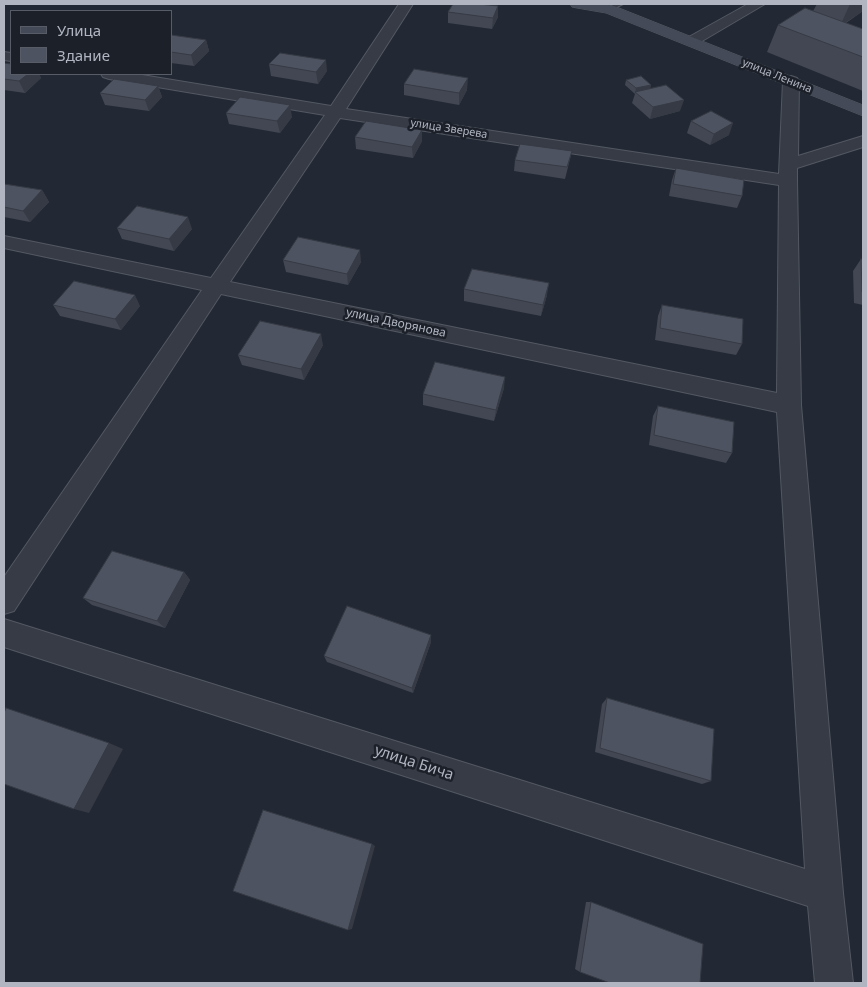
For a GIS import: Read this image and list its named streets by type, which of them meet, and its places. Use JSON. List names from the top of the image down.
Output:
{
  "streets": {
    "street": [
      "улица Ленина",
      "улица Зверева",
      "улица Дворянова",
      "улица Бича"
    ]
  },
  "legend": ["Улица", "Здание"]
}
